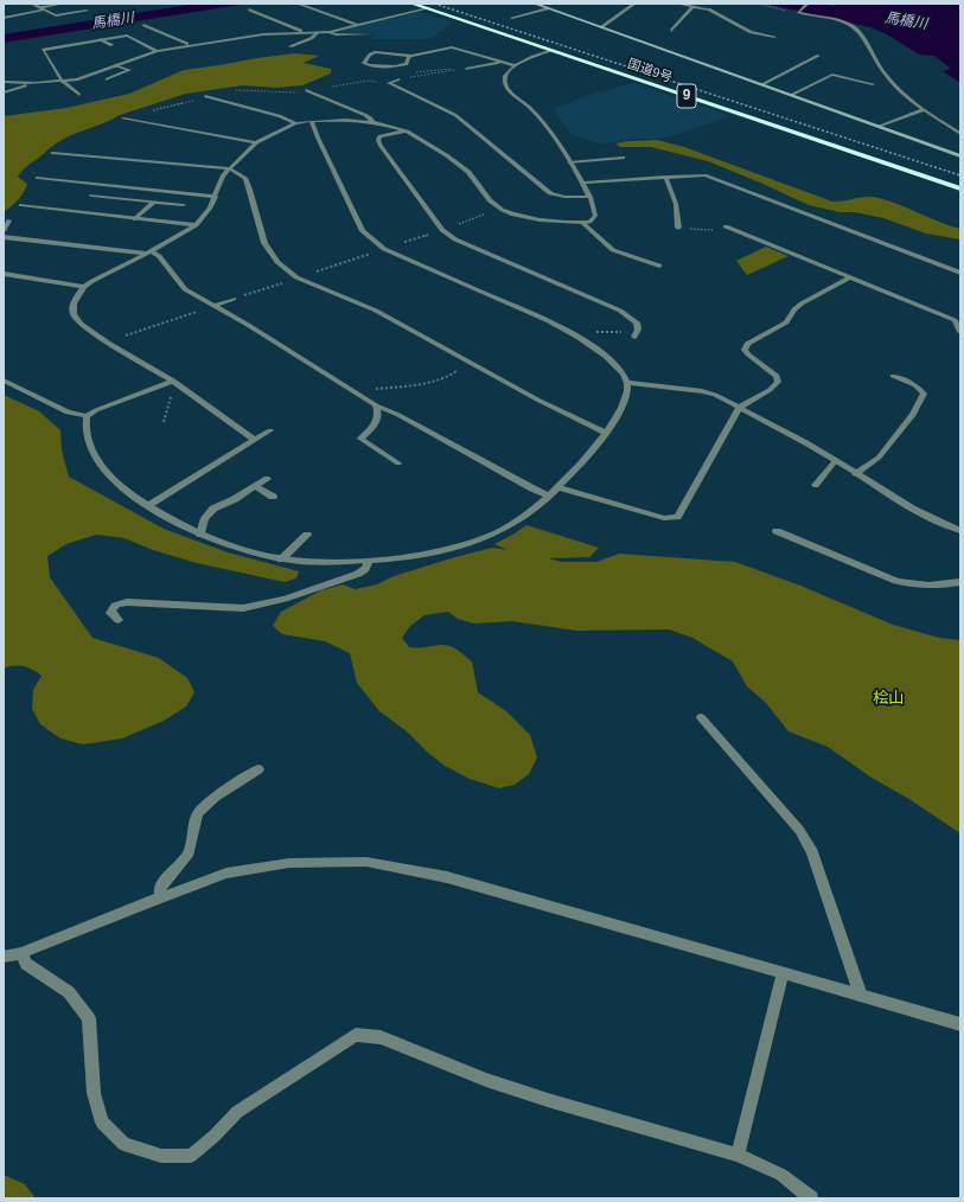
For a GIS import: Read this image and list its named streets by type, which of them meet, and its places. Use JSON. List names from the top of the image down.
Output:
{
  "streets": {
    "highway": ["国道9号", "9"]
  },
  "water": ["馬橋川"],
  "parks": ["桧山"]
}
